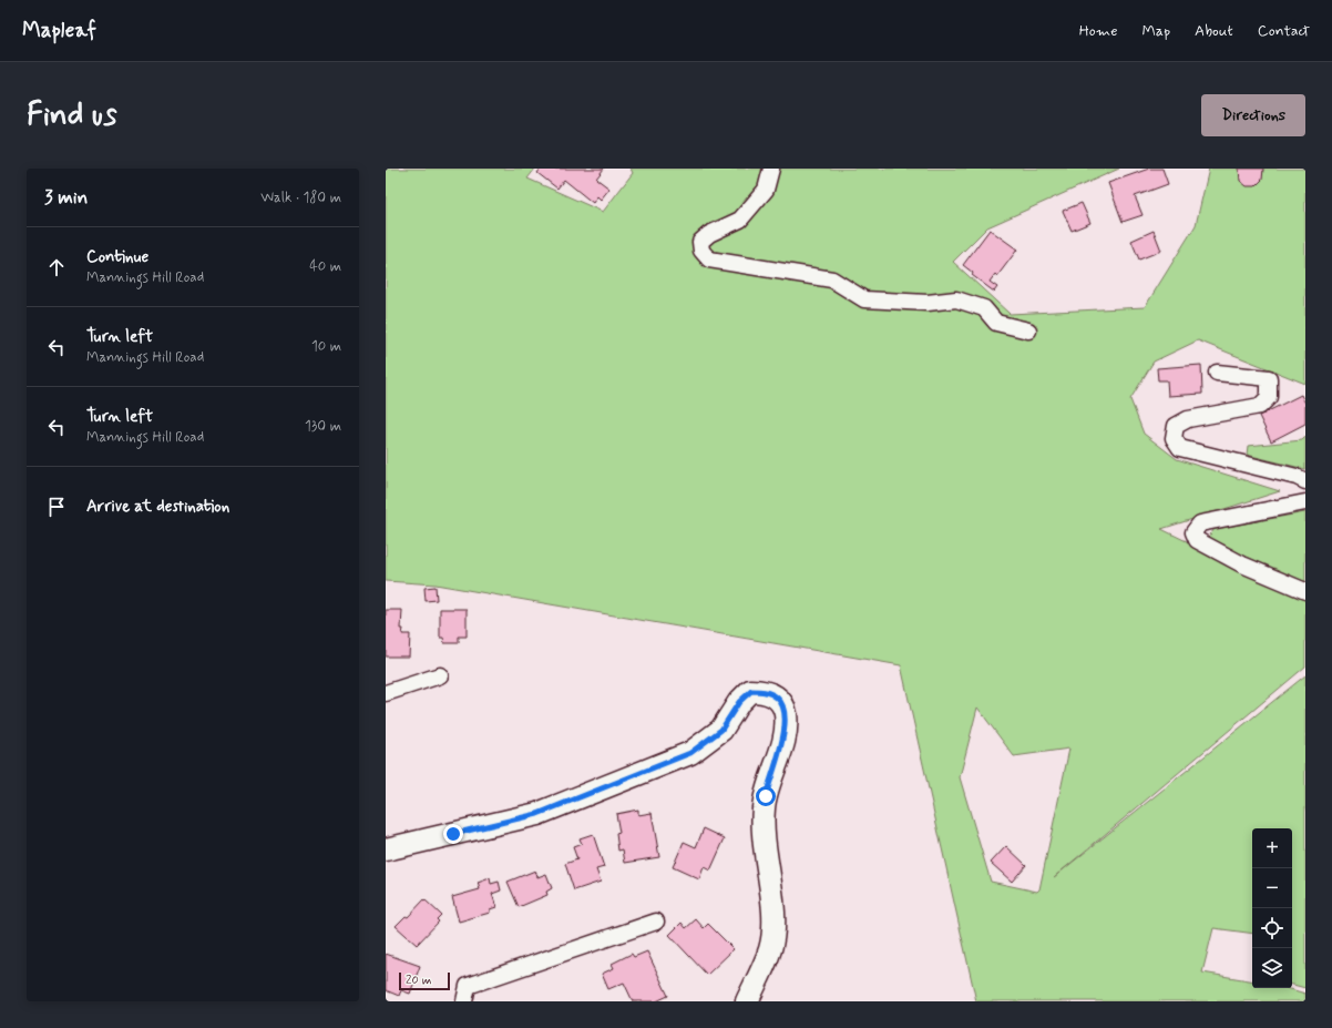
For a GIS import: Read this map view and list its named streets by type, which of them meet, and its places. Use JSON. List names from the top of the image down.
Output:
{
  "scale_bar": "20 m",
  "page": {
    "header": "Mapleaf",
    "nav": [
      "Home",
      "Map",
      "About",
      "Contact"
    ],
    "buttons": "Directions",
    "title": "Find us",
    "heading": ["3 min", "Walk · 180 m"],
    "list": [
      ["Continue", "Mannings Hill Road", "40 m"],
      ["Turn left", "Mannings Hill Road", "10 m"],
      ["Turn left", "Mannings Hill Road", "130 m"],
      "Arrive at destination"
    ],
    "map_buttons": ["+", "−"],
    "scale": "20 m"
  }
}
